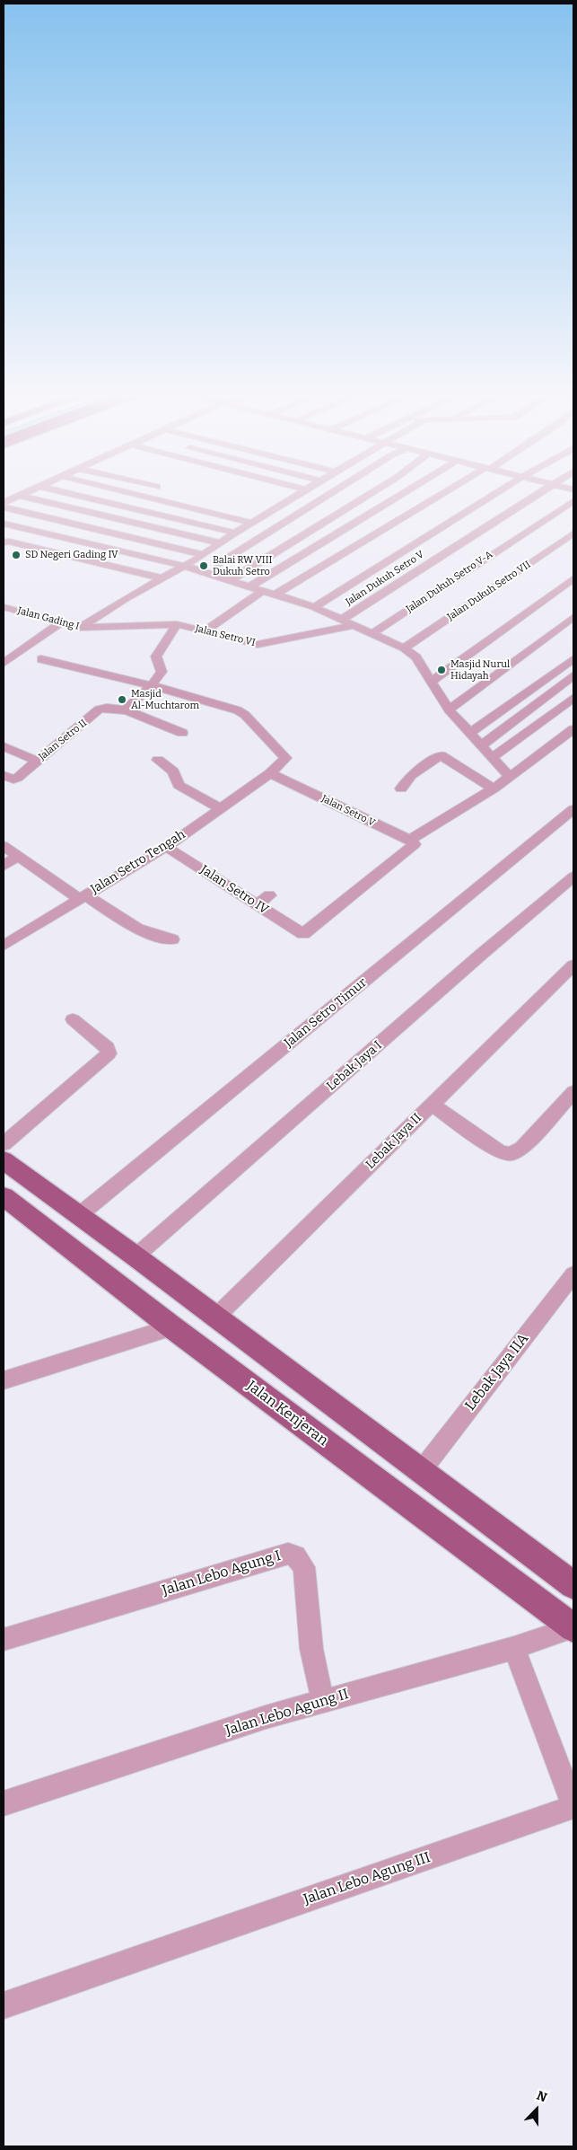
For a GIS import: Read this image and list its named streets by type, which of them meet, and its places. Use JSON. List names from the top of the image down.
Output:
{
  "streets": {
    "main road": ["Jalan Kenjeran"],
    "street": [
      "Jalan Dukuh Setro V",
      "Jalan Dukuh Setro V-A",
      "Jalan Dukuh Setro VII",
      "Jalan Gading I",
      "Jalan Setro VI",
      "Jalan Setro II",
      "Jalan Setro V",
      "Jalan Setro Tengah",
      "Jalan Setro IV",
      "Jalan Setro Timur",
      "Lebak Jaya I",
      "Lebak Jaya II",
      "Lebak Jaya IIA",
      "Jalan Lebo Agung I",
      "Jalan Lebo Agung II",
      "Jalan Lebo Agung III"
    ]
  },
  "crossings": [
    ["Jalan Gading I", "Jalan Setro VI"],
    ["Jalan Setro V", "Jalan Setro Tengah"],
    ["Jalan Setro V", "Jalan Setro IV"],
    ["Jalan Setro Tengah", "Jalan Setro IV"],
    ["Jalan Kenjeran", "Jalan Lebo Agung II"],
    ["Jalan Lebo Agung I", "Jalan Lebo Agung II"],
    ["Jalan Lebo Agung II", "Jalan Lebo Agung III"]
  ],
  "places": [
    "SD Negeri Gading IV",
    "Balai RW VIII Dukuh Setro",
    "Masjid Nurul Hidayah",
    "Masjid Al-Muchtarom"
  ],
  "north": "top"
}
